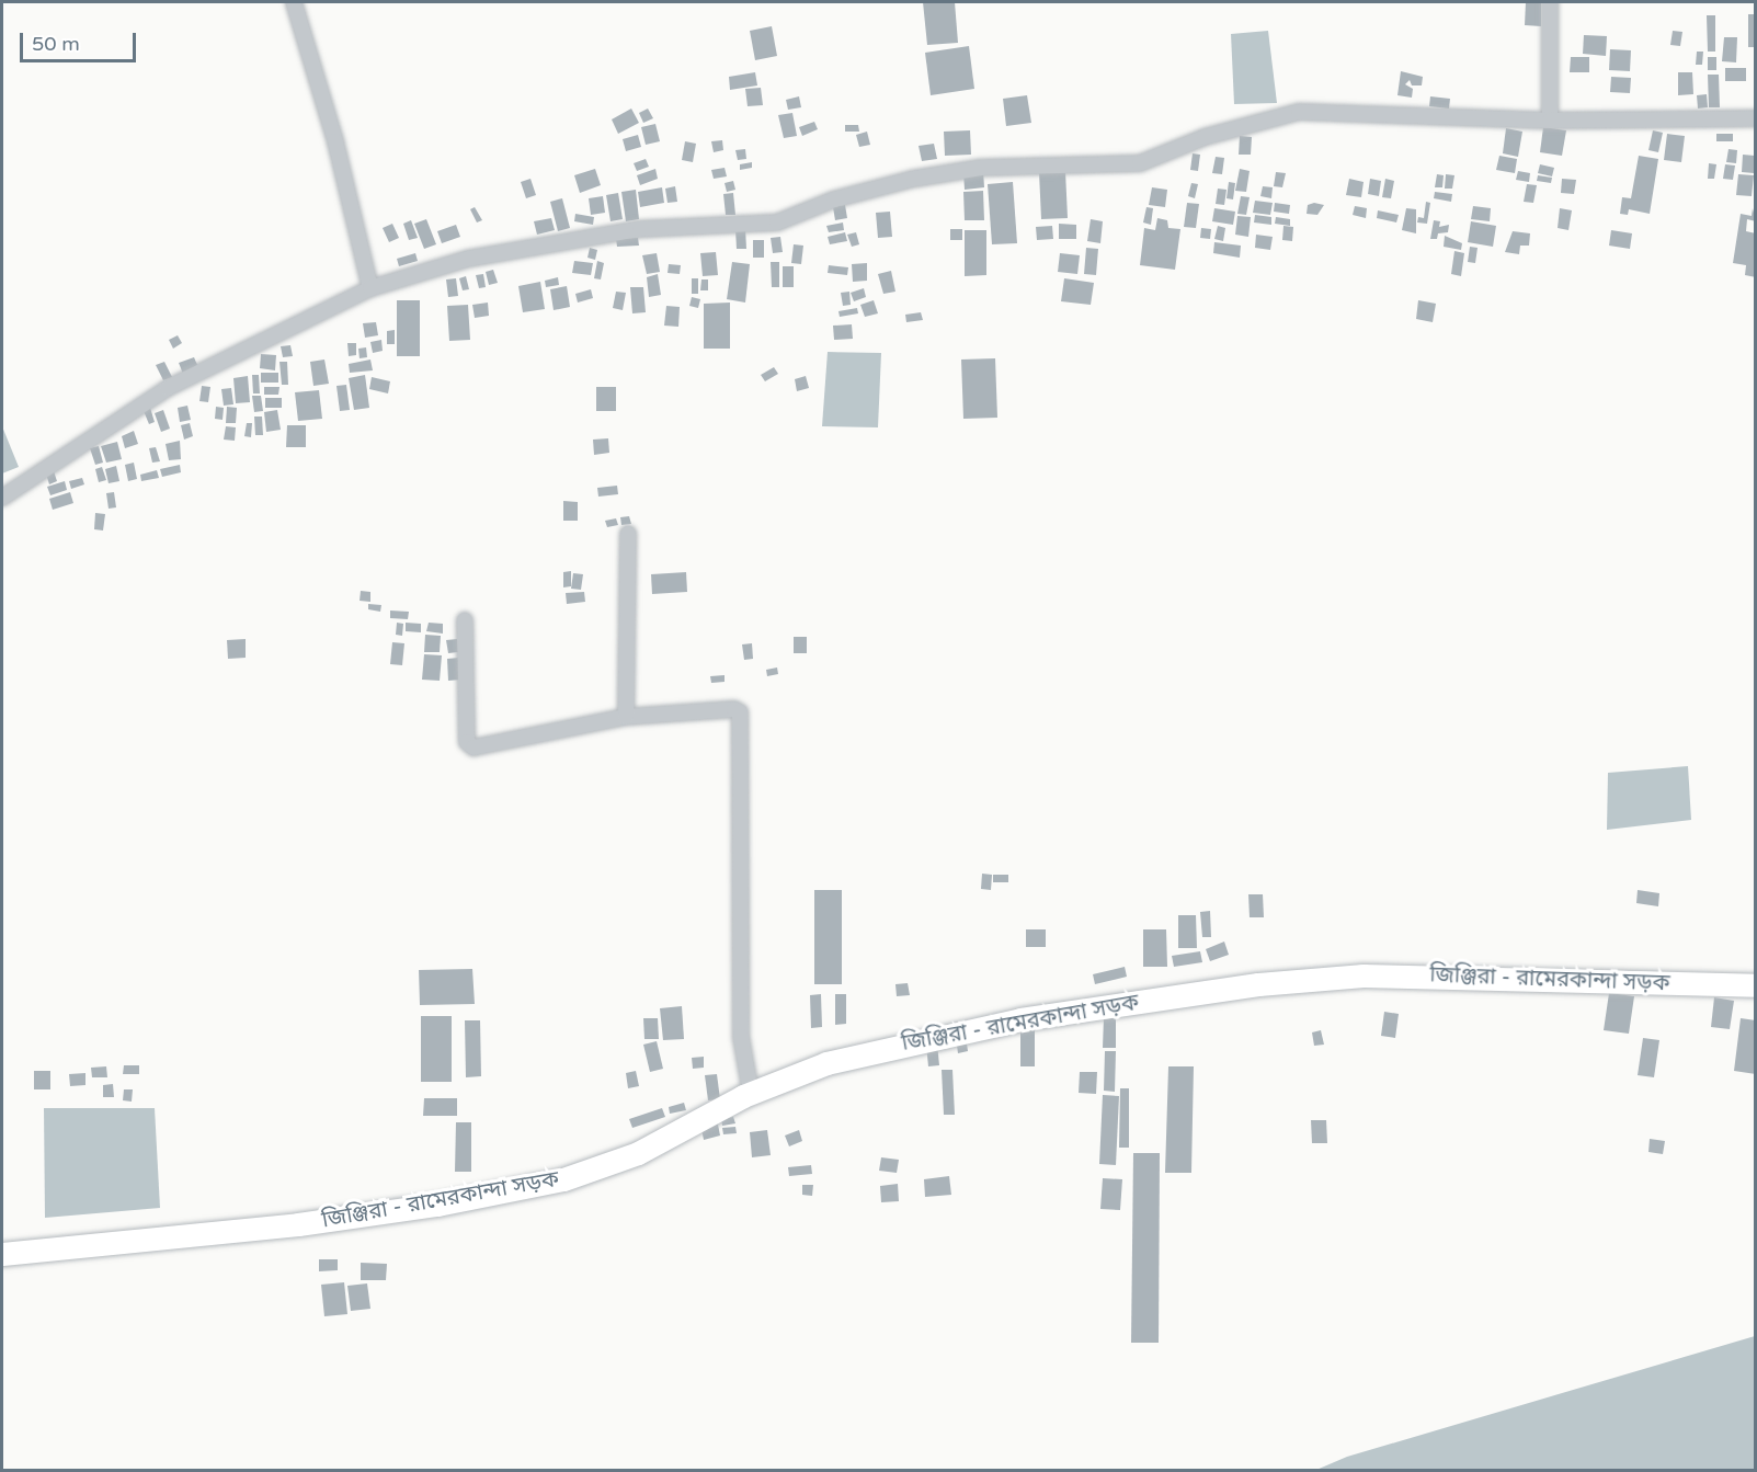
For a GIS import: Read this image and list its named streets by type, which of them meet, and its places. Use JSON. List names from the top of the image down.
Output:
{
  "streets": {
    "main road": ["জিঞ্জিরা - রামেরকান্দা সড়ক"]
  },
  "scale_bar": "50 m"
}
